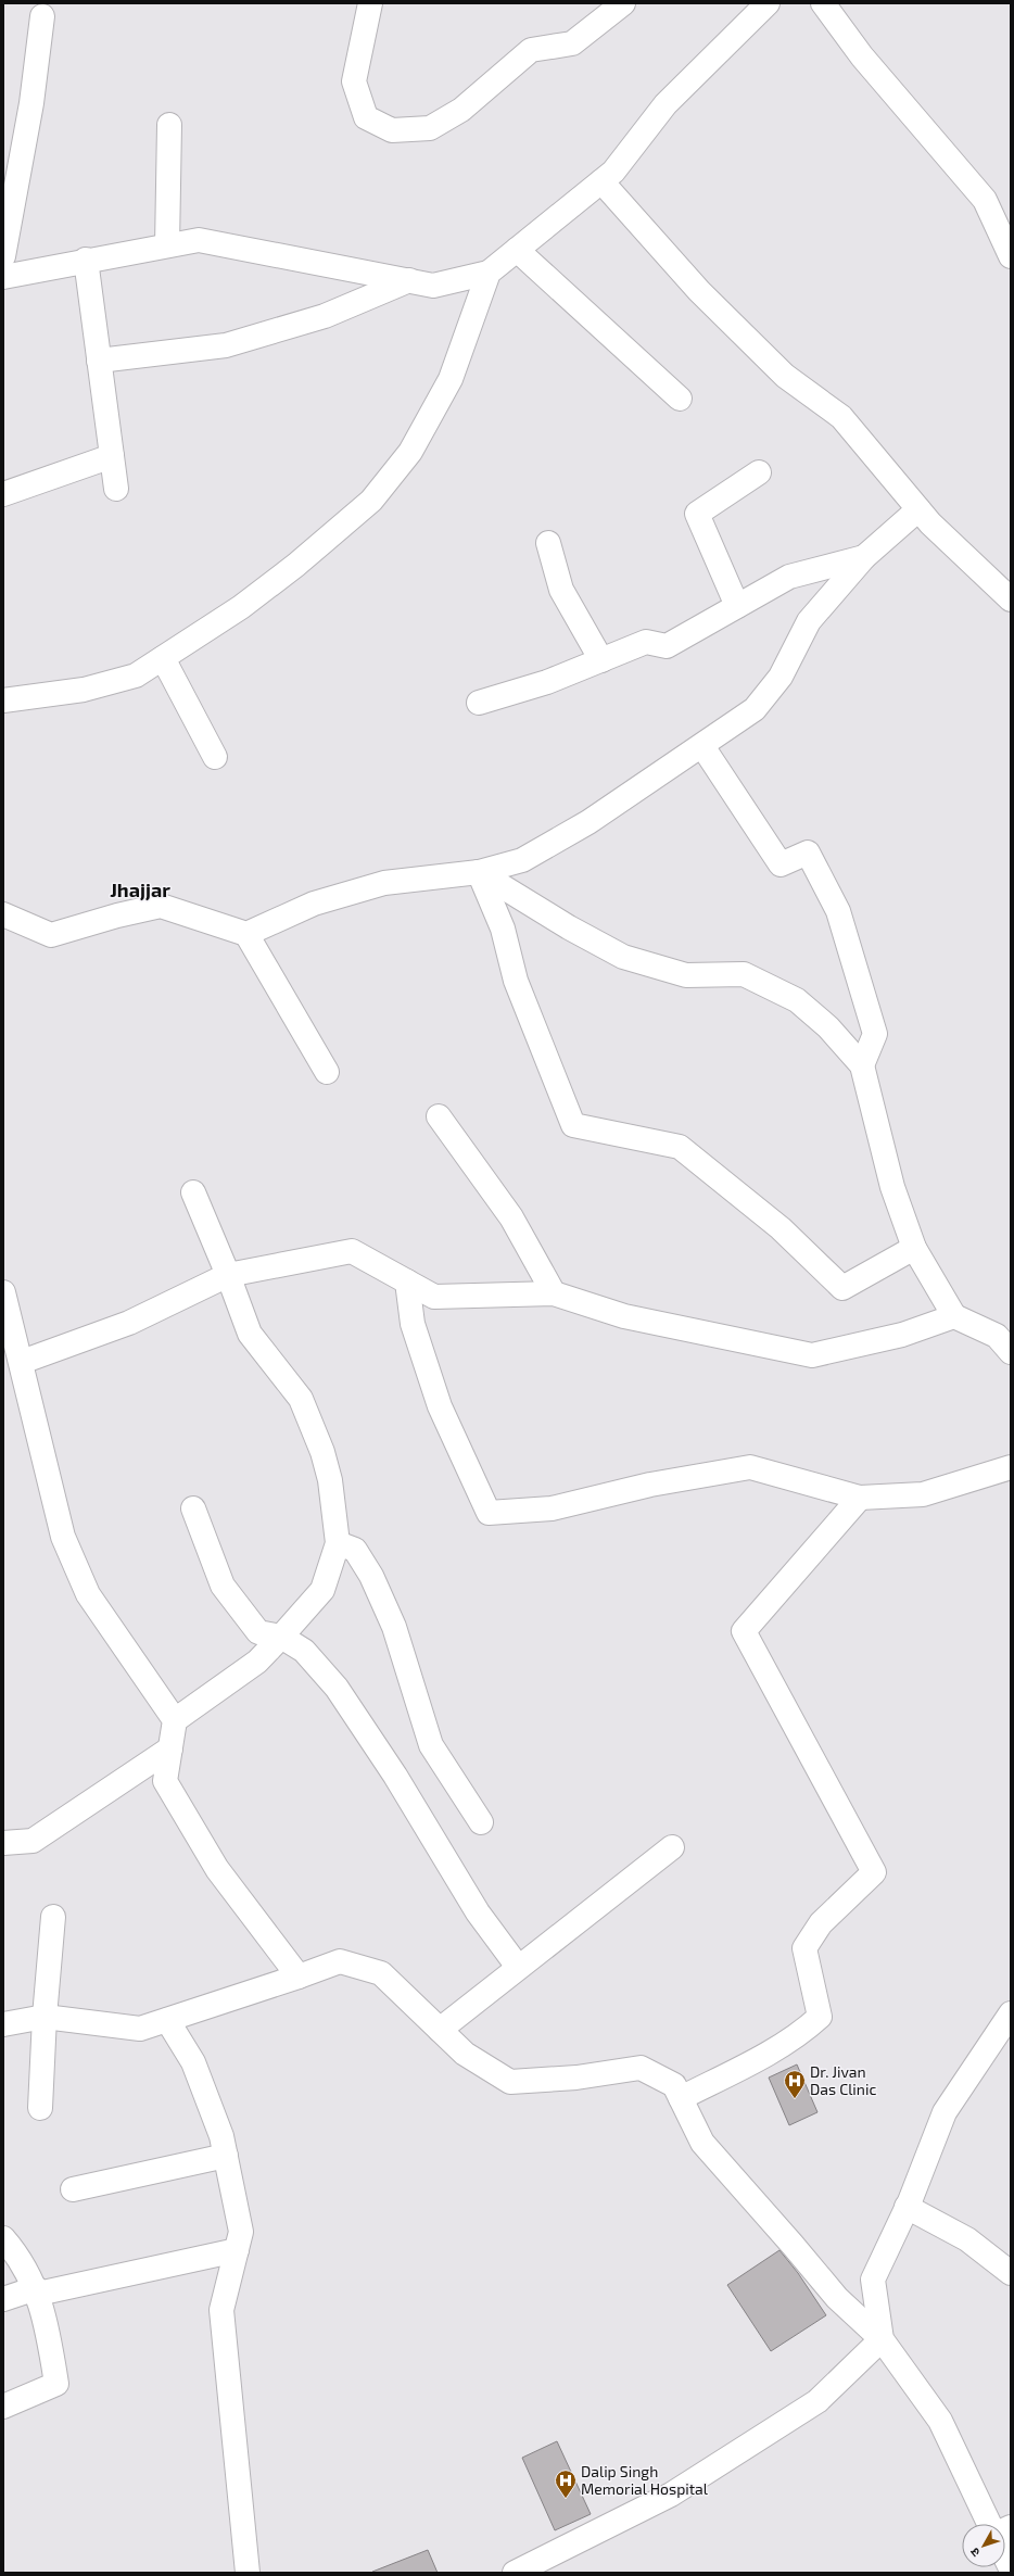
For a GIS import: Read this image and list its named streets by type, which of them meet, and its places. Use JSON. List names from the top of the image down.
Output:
{
  "districts": ["Jhajjar"],
  "places": {
    "hospital": ["Dr. Jivan Das Clinic", "Dalip Singh Memorial Hospital"]
  },
  "north": "bottom left"
}
